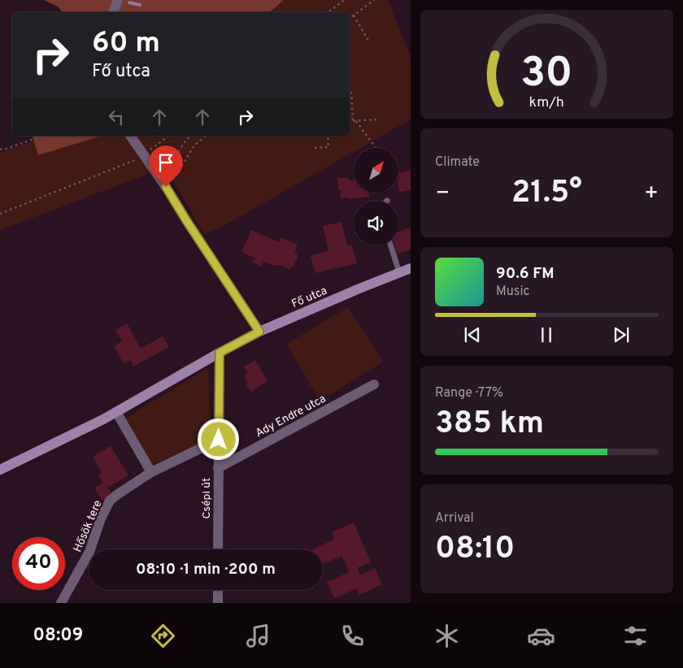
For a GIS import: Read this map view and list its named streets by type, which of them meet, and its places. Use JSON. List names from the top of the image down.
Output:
{
  "streets": {
    "main road": ["Fő utca"],
    "street": ["Ady Endre utca", "Csépi út", "Hősök tere"]
  },
  "crossings": [
    ["Ady Endre utca", "Csépi út"],
    ["Csépi út", "Hősök tere"]
  ],
  "north": "top right",
  "page": {
    "turn": ["60 m", "Fő utca"],
    "tile": [
      "Climate",
      ["Range · 77%", "385 km"],
      ["Arrival", "08:10"]
    ],
    "heat": ["−", "21.5°", "+"],
    "song": ["90.6 FM", "Music"],
    "limit": "40",
    "trip": "08:10 · 1 min · 200 m",
    "tabs": "08:09",
    "gauge": ["30", "km/h"]
  }
}
